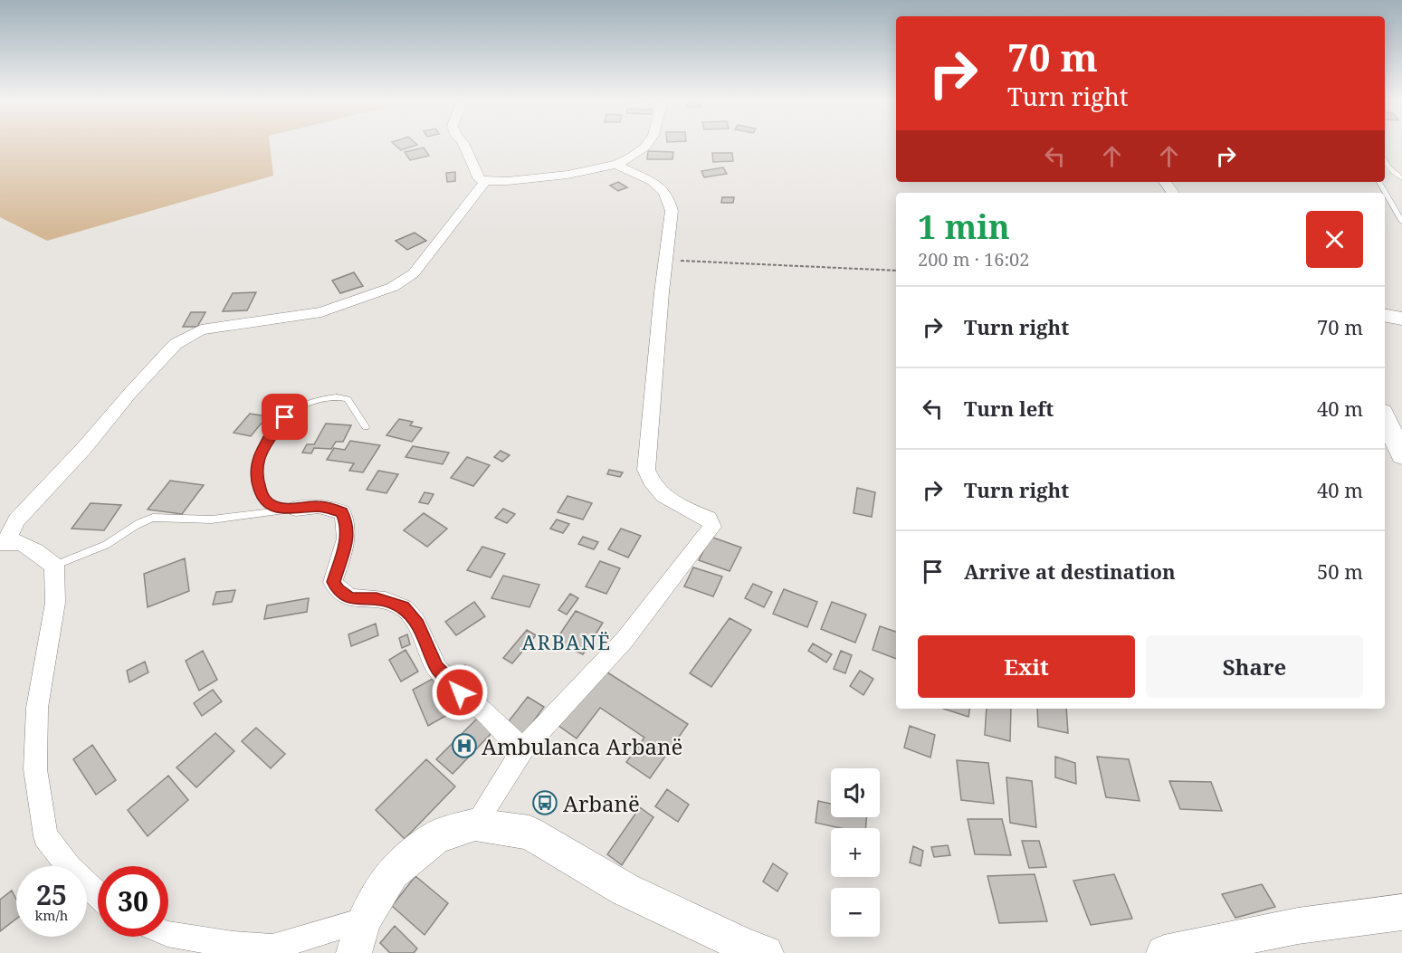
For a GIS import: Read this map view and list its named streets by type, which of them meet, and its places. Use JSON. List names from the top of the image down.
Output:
{
  "districts": ["ARBANË"],
  "places": {
    "hospital": ["Ambulanca Arbanë"],
    "bus stop": ["Arbanë"]
  },
  "page": {
    "turn": ["70 m", "Turn right"],
    "heading": ["1 min", "200 m · 16:02"],
    "list": [
      {
        "name": "Turn right",
        "value": "70 m"
      },
      {
        "name": "Turn left",
        "value": "40 m"
      },
      {
        "name": "Turn right",
        "value": "40 m"
      },
      {
        "name": "Arrive at destination",
        "value": "50 m"
      }
    ],
    "buttons": ["Exit", "Share"],
    "map_buttons": ["+", "−"],
    "speed": "25 km/h",
    "limit": "30"
  }
}
